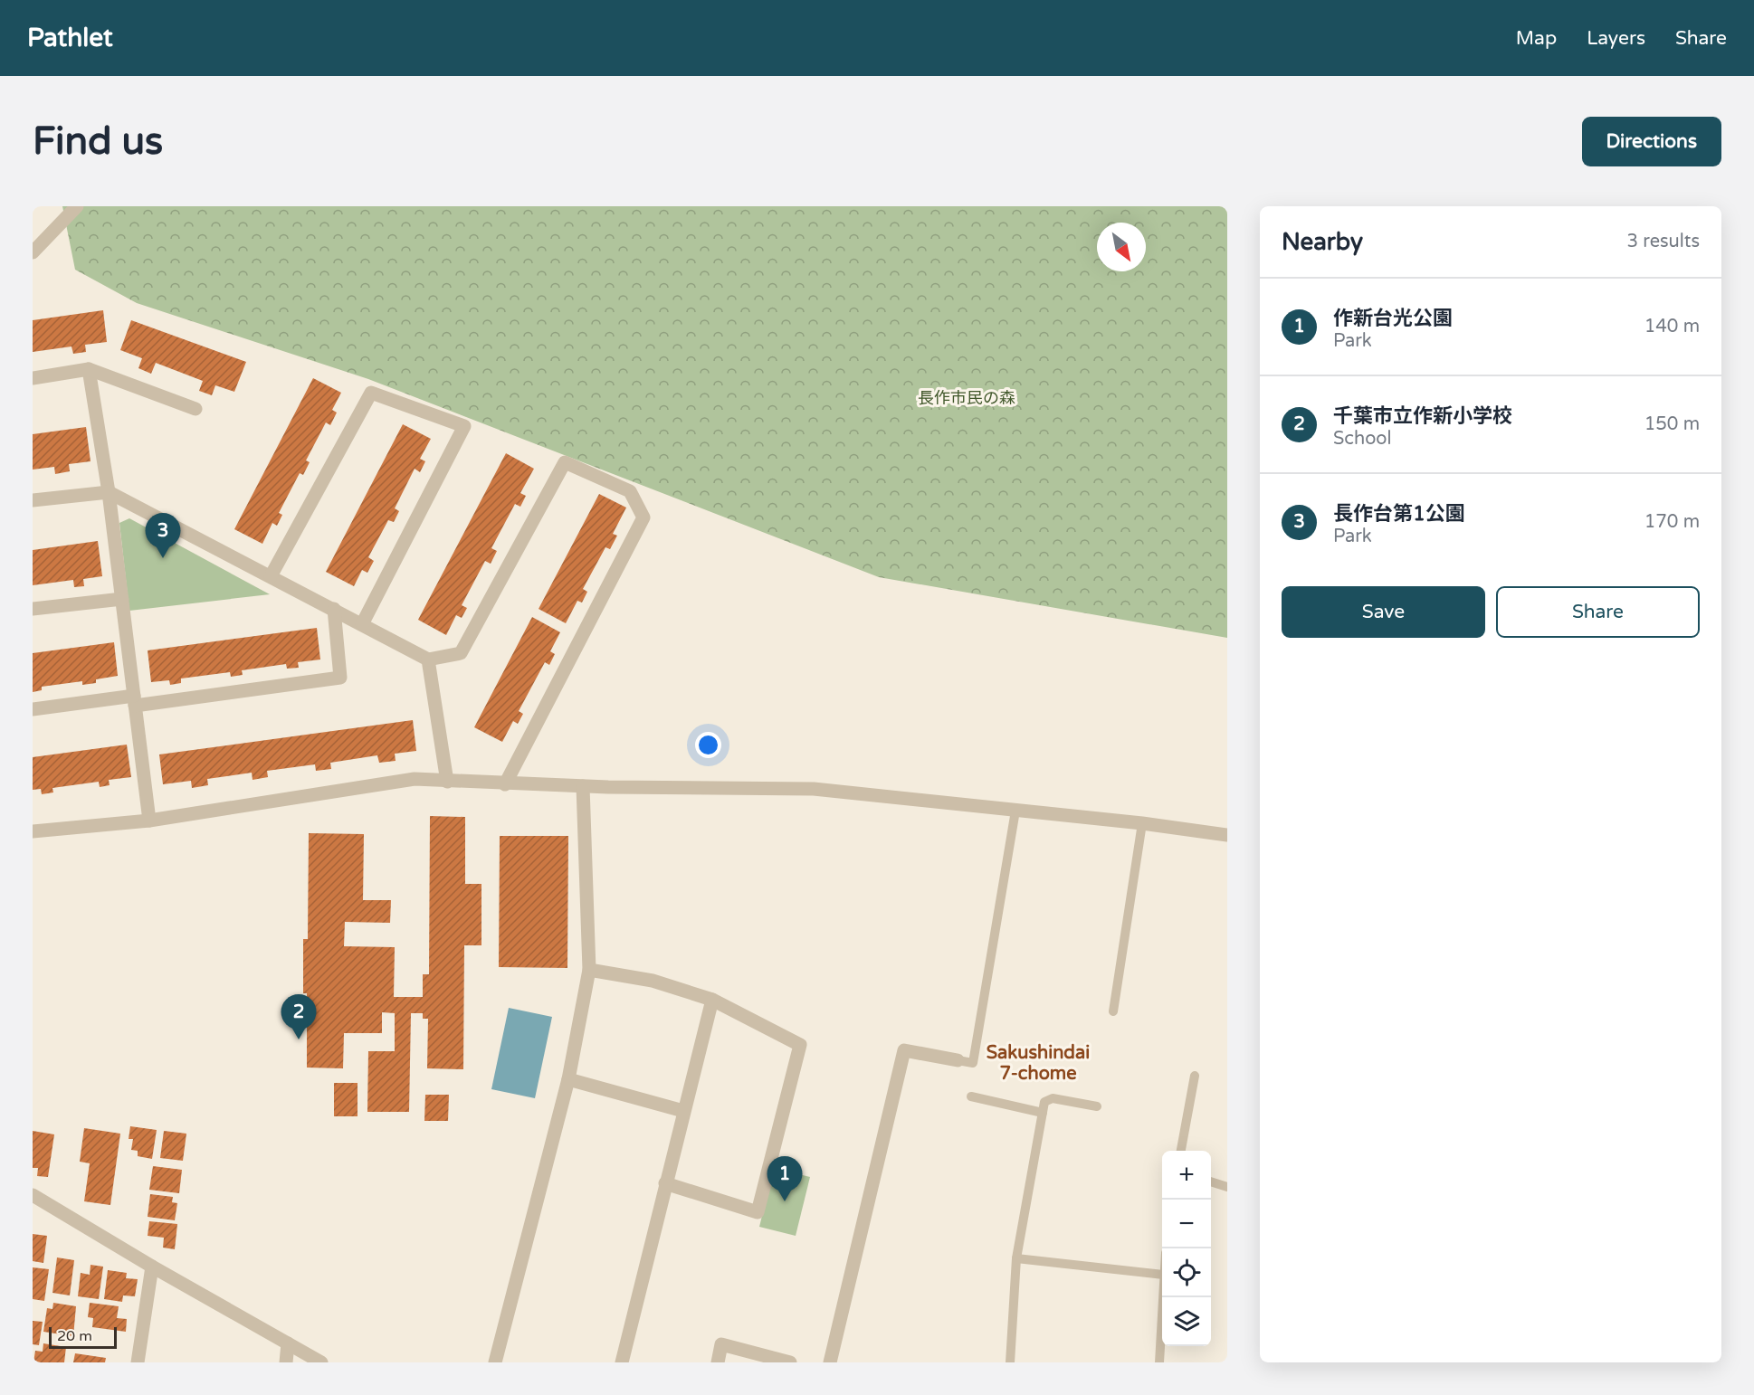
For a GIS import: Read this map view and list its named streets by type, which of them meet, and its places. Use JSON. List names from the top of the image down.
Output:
{
  "districts": ["Sakushindai 7-chome"],
  "parks": ["長作市民の森"],
  "scale_bar": "20 m",
  "north": "bottom right",
  "page": {
    "header": "Pathlet",
    "nav": ["Map", "Layers", "Share"],
    "buttons": [
      "Directions",
      ["Save", "Share"]
    ],
    "title": "Find us",
    "heading": ["Nearby", "3 results"],
    "list": [
      {
        "mark": "1",
        "name": "作新台光公園",
        "note": "Park",
        "value": "140 m"
      },
      {
        "mark": "2",
        "name": "千葉市立作新小学校",
        "note": "School",
        "value": "150 m"
      },
      {
        "mark": "3",
        "name": "長作台第1公園",
        "note": "Park",
        "value": "170 m"
      }
    ],
    "pins": ["3", "2", "1"],
    "map_buttons": ["+", "−"],
    "scale": "20 m"
  }
}
